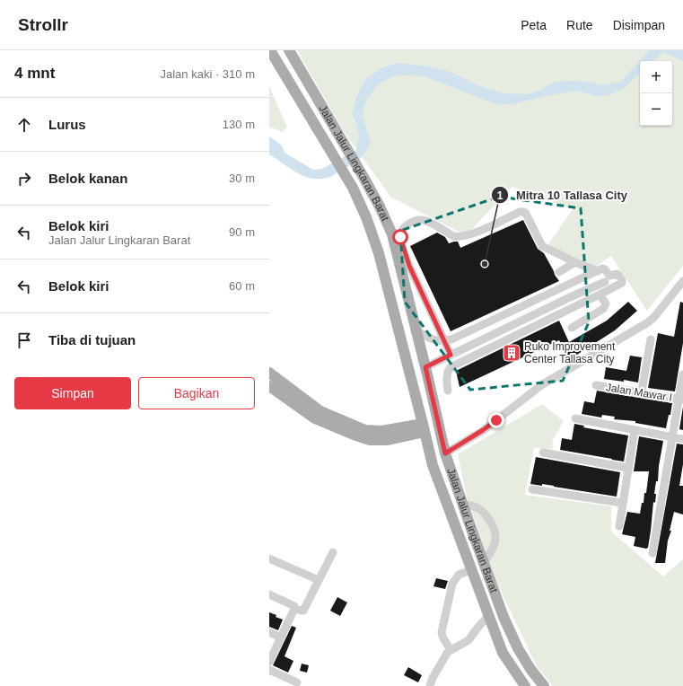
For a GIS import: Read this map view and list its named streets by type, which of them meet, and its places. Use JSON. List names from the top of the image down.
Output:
{
  "streets": {
    "main road": ["Jalan Jalur Lingkaran Barat"],
    "street": ["Jalan Mawar I"]
  },
  "places": {
    "other": ["Mitra 10 Tallasa City"],
    "building": ["Ruko Improvement Center Tallasa City"]
  },
  "page": {
    "header": "Strollr",
    "nav": ["Peta", "Rute", "Disimpan"],
    "heading": ["4 mnt", "Jalan kaki · 310 m"],
    "map_buttons": ["+", "−"],
    "list": [
      ["Lurus", "130 m"],
      ["Belok kanan", "30 m"],
      ["Belok kiri", "Jalan Jalur Lingkaran Barat", "90 m"],
      ["Belok kiri", "60 m"],
      "Tiba di tujuan"
    ],
    "buttons": ["Simpan", "Bagikan"]
  }
}
